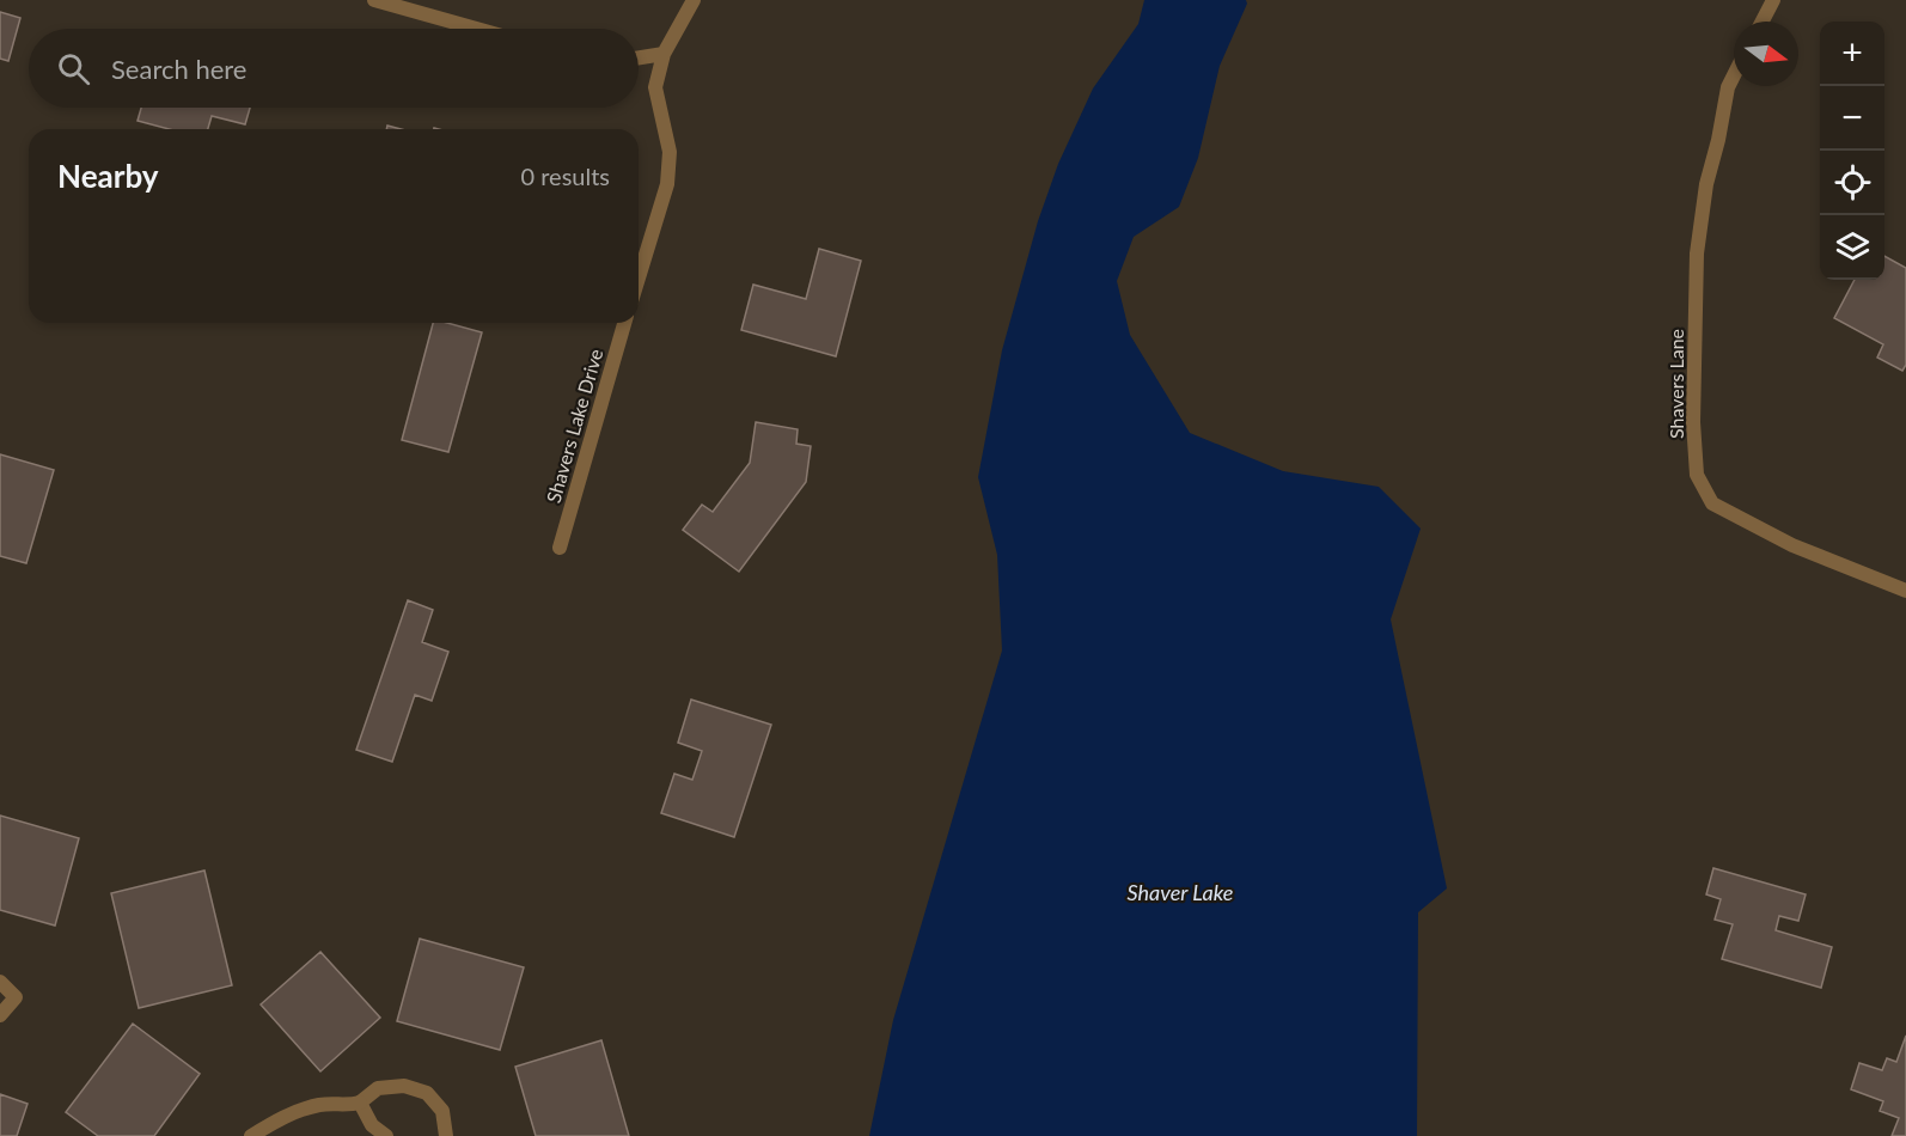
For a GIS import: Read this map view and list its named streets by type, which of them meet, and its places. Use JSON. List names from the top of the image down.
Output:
{
  "streets": {
    "street": ["Shavers Lane", "Shavers Lake Drive"]
  },
  "water": ["Shaver Lake"],
  "north": "right",
  "page": {
    "map_buttons": ["+", "−"],
    "search": "Search here",
    "heading": ["Nearby", "0 results"]
  }
}
